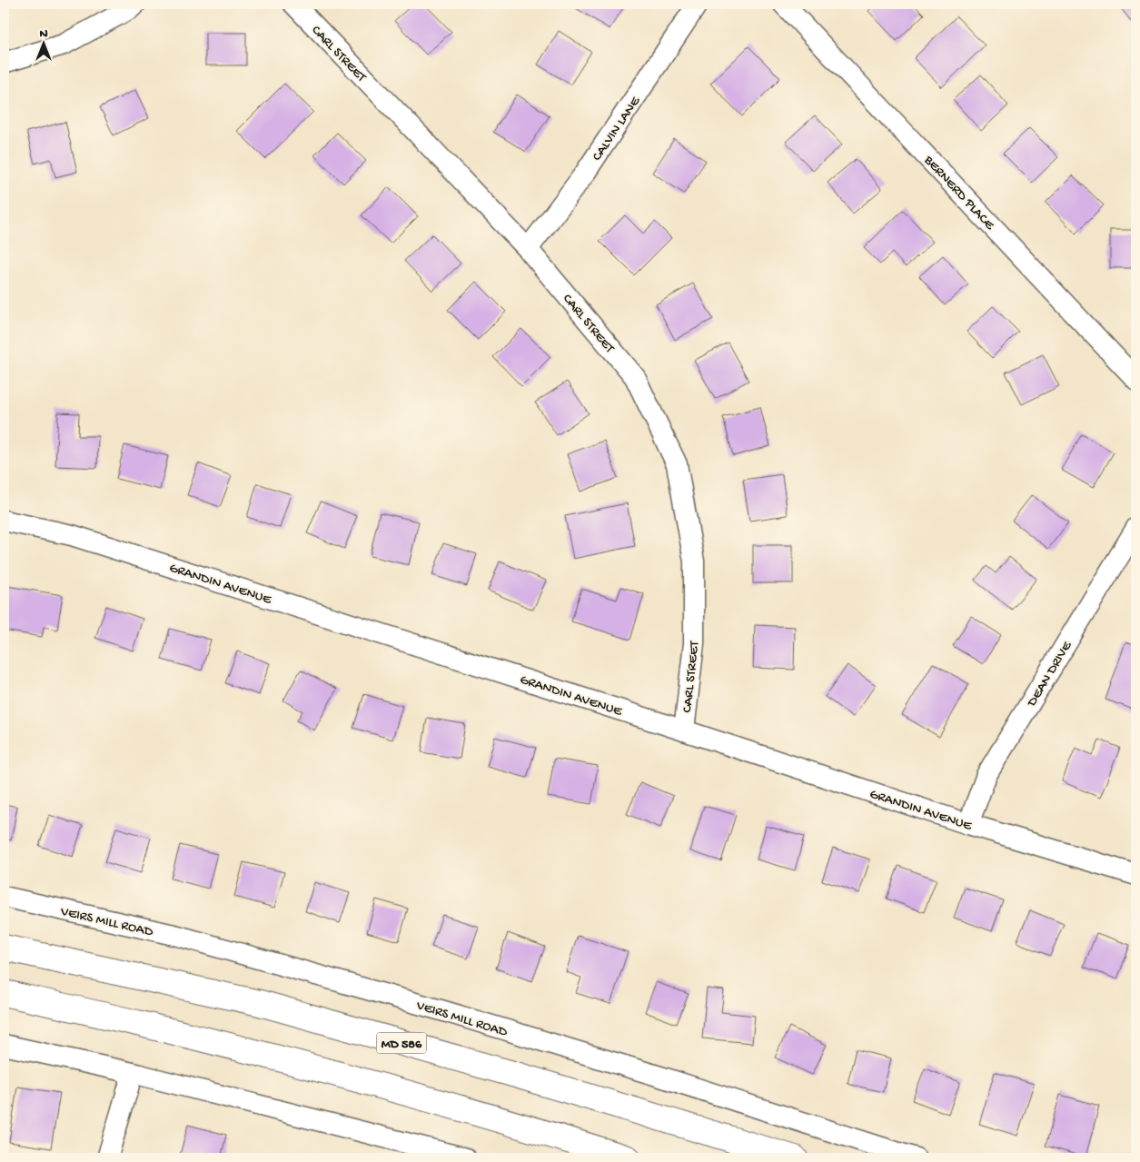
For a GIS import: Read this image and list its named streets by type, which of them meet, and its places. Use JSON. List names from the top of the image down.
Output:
{
  "streets": {
    "main road": ["MD 586"],
    "street": [
      "CARL STREET",
      "CALVIN LANE",
      "BERNERD PLACE",
      "GRANDIN AVENUE",
      "DEAN DRIVE",
      "VEIRS MILL ROAD"
    ]
  },
  "crossings": [
    ["CARL STREET", "CALVIN LANE"],
    ["CARL STREET", "GRANDIN AVENUE"],
    ["GRANDIN AVENUE", "DEAN DRIVE"]
  ],
  "north": "top"
}
